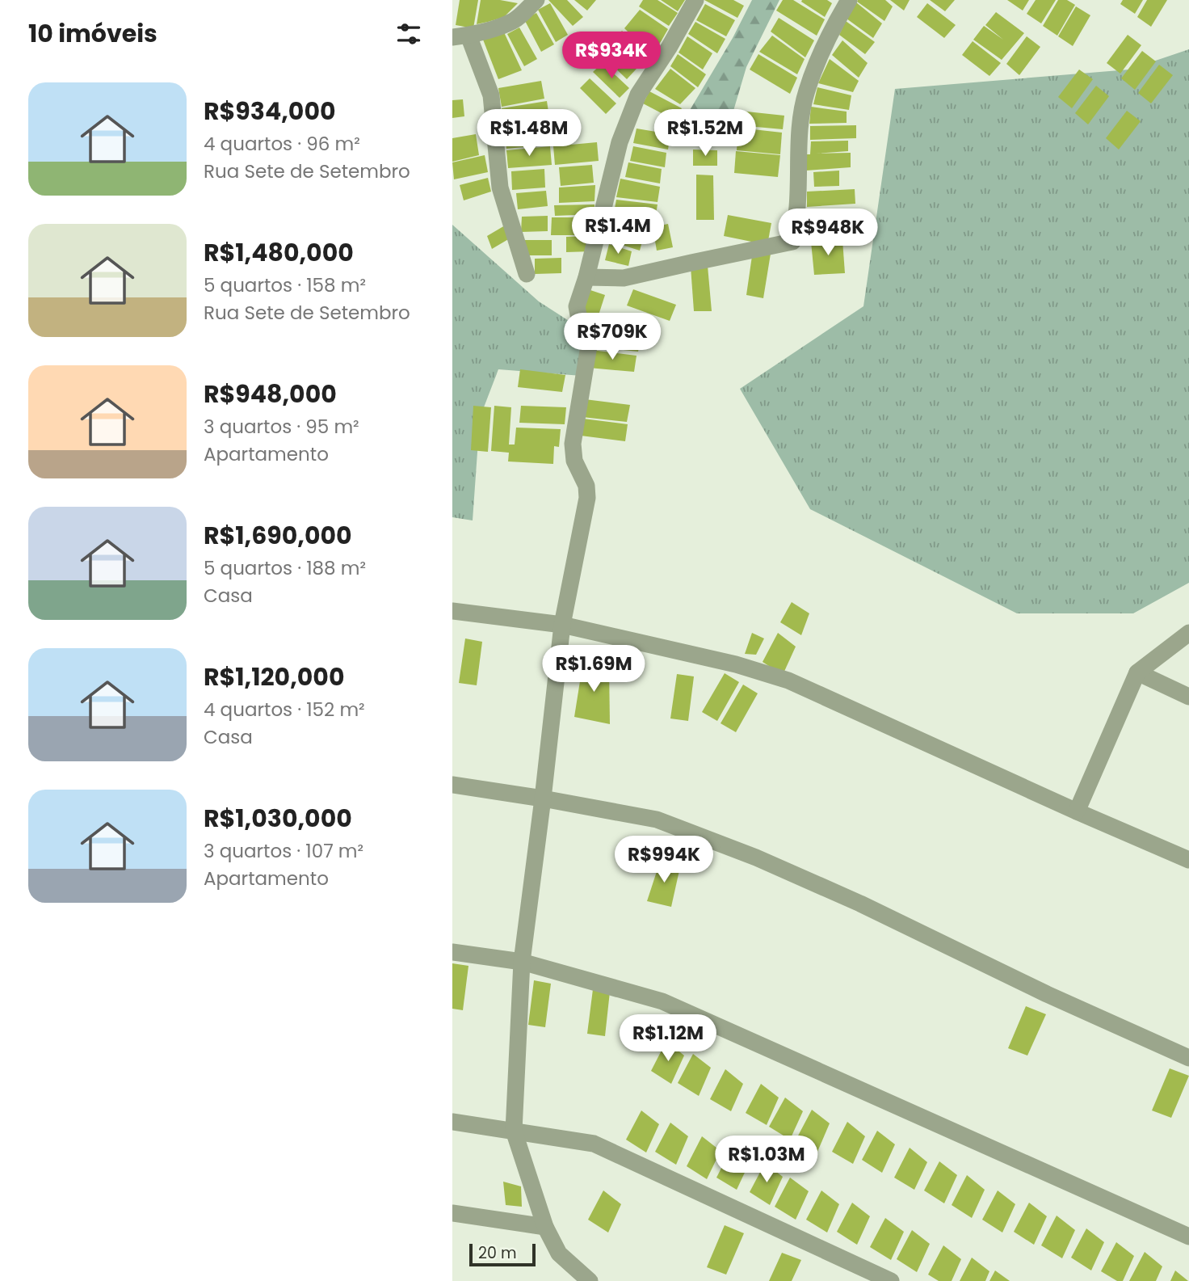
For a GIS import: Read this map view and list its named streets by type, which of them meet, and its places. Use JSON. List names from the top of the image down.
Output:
{
  "scale_bar": "20 m",
  "page": {
    "heading": "10 imóveis",
    "price": [
      "R$934K",
      "R$1.48M",
      "R$1.52M",
      "R$1.4M",
      "R$948K",
      "R$709K",
      "R$1.69M",
      "R$994K",
      "R$1.12M",
      "R$1.03M"
    ],
    "list": [
      {
        "name": "R$934,000",
        "note": "4 quartos · 96 m² · Rua Sete de Setembro"
      },
      {
        "name": "R$1,480,000",
        "note": "5 quartos · 158 m² · Rua Sete de Setembro"
      },
      {
        "name": "R$948,000",
        "note": "3 quartos · 95 m² · Apartamento"
      },
      {
        "name": "R$1,690,000",
        "note": "5 quartos · 188 m² · Casa"
      },
      {
        "name": "R$1,120,000",
        "note": "4 quartos · 152 m² · Casa"
      },
      {
        "name": "R$1,030,000",
        "note": "3 quartos · 107 m² · Apartamento"
      }
    ],
    "scale": "20 m"
  }
}
